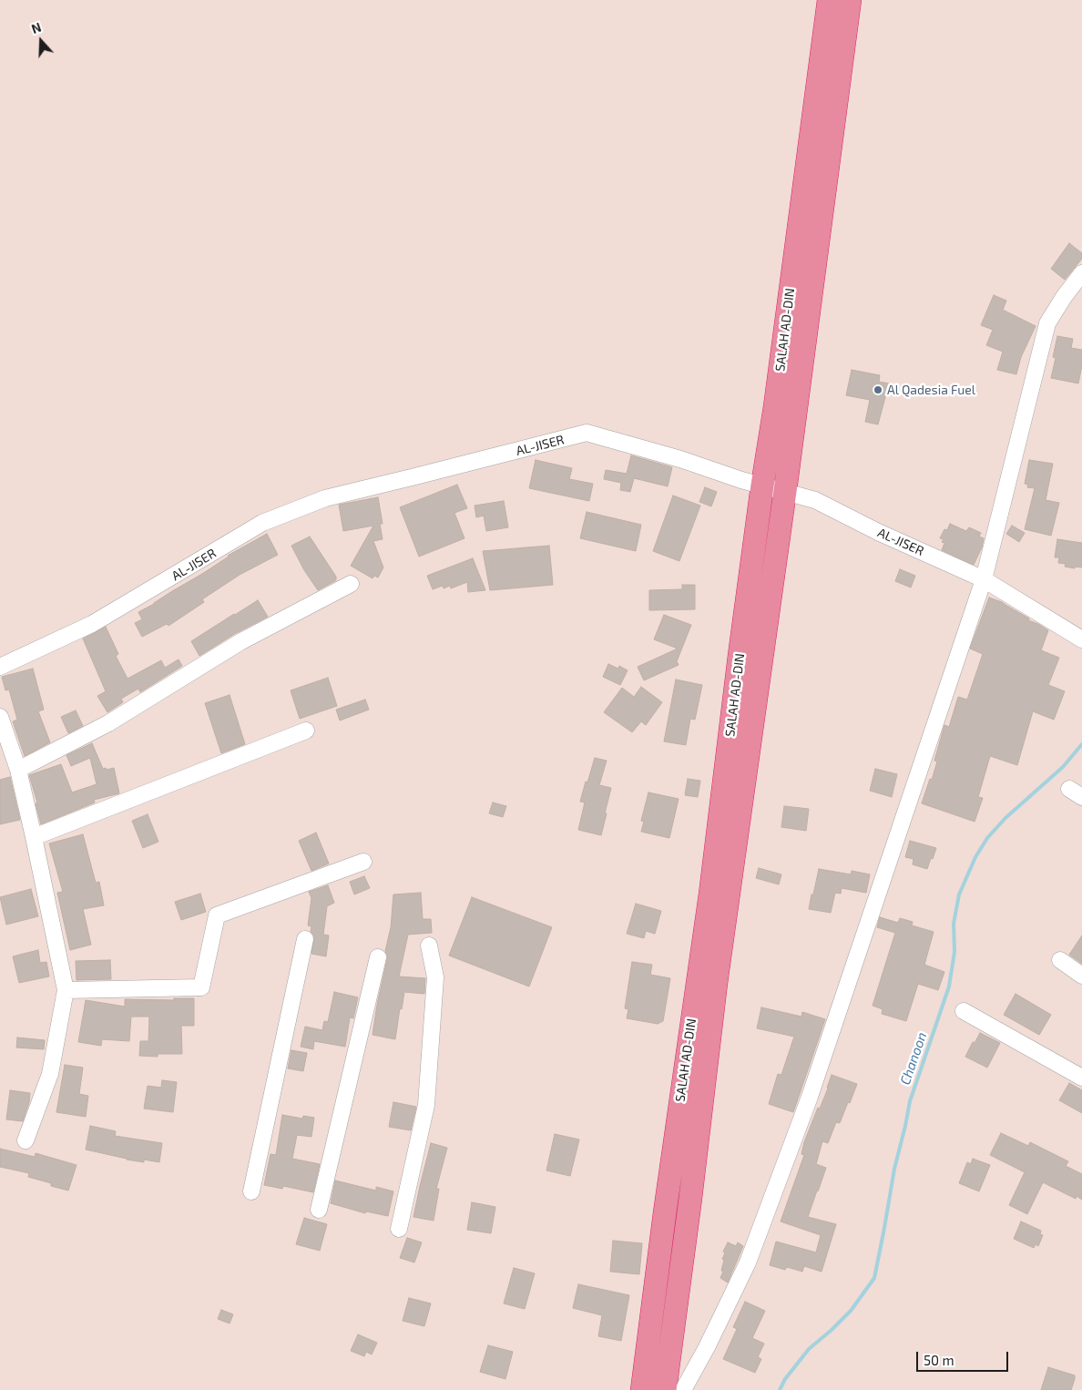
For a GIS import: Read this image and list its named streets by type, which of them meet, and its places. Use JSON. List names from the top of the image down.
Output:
{
  "streets": {
    "highway": ["SALAH AD-DIN"],
    "street": ["AL-JISER"]
  },
  "crossings": [
    ["SALAH AD-DIN", "AL-JISER"]
  ],
  "water": ["Chanoon"],
  "places": ["Al Qadesia Fuel"],
  "scale_bar": "50 m",
  "north": "top"
}
